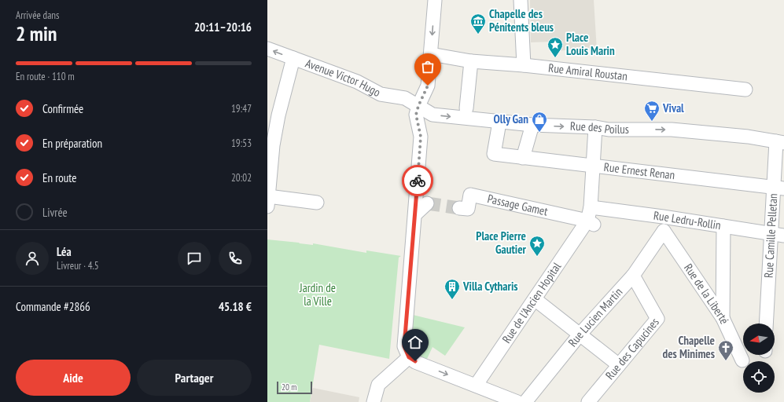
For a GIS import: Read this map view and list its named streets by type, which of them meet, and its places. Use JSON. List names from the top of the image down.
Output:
{
  "streets": {
    "street": [
      "Rue Amiral Roustan",
      "Avenue Victor Hugo",
      "Rue des Poilus",
      "Rue Ernest Renan",
      "Passage Gamet",
      "Rue Ledru-Rollin",
      "Rue Camille Pelletan",
      "Rue de la Liberté",
      "Rue de l'Ancien Hopital",
      "Rue Lucien Martin",
      "Rue des Capucines"
    ]
  },
  "crossings": [
    ["Avenue Victor Hugo", "Rue des Poilus"],
    ["Rue des Poilus", "Rue Ernest Renan"],
    ["Rue des Poilus", "Rue Camille Pelletan"],
    ["Rue Ernest Renan", "Rue Camille Pelletan"],
    ["Passage Gamet", "Rue de l'Ancien Hopital"],
    ["Rue Ledru-Rollin", "Rue Camille Pelletan"],
    ["Rue de la Liberté", "Rue Lucien Martin"],
    ["Rue Lucien Martin", "Rue des Capucines"]
  ],
  "one_way": ["Rue des Poilus"],
  "parks": ["Jardin de la Ville"],
  "places": {
    "museum": ["Chapelle des Pénitents bleus"],
    "place": ["Place Louis Marin", "Place Pierre Gautier"],
    "supermarket": ["Vival"],
    "shop": ["Olly Gan"],
    "building": ["Villa Cytharis"],
    "church": ["Chapelle des Minimes"]
  },
  "scale_bar": "20 m",
  "north": "left",
  "page": {
    "heading": ["2 min", "Arrivée dans", "20:11–20:16"],
    "panel": [
      "Léa",
      "Livreur · 4.5",
      "Commande #2866",
      "45.18 €"
    ],
    "bar": "En route · 110 m",
    "list": [
      ["Confirmée", "19:47"],
      ["En préparation", "19:53"],
      ["En route", "20:02"],
      "Livrée"
    ],
    "buttons": ["Aide", "Partager"],
    "scale": "20 m"
  }
}
